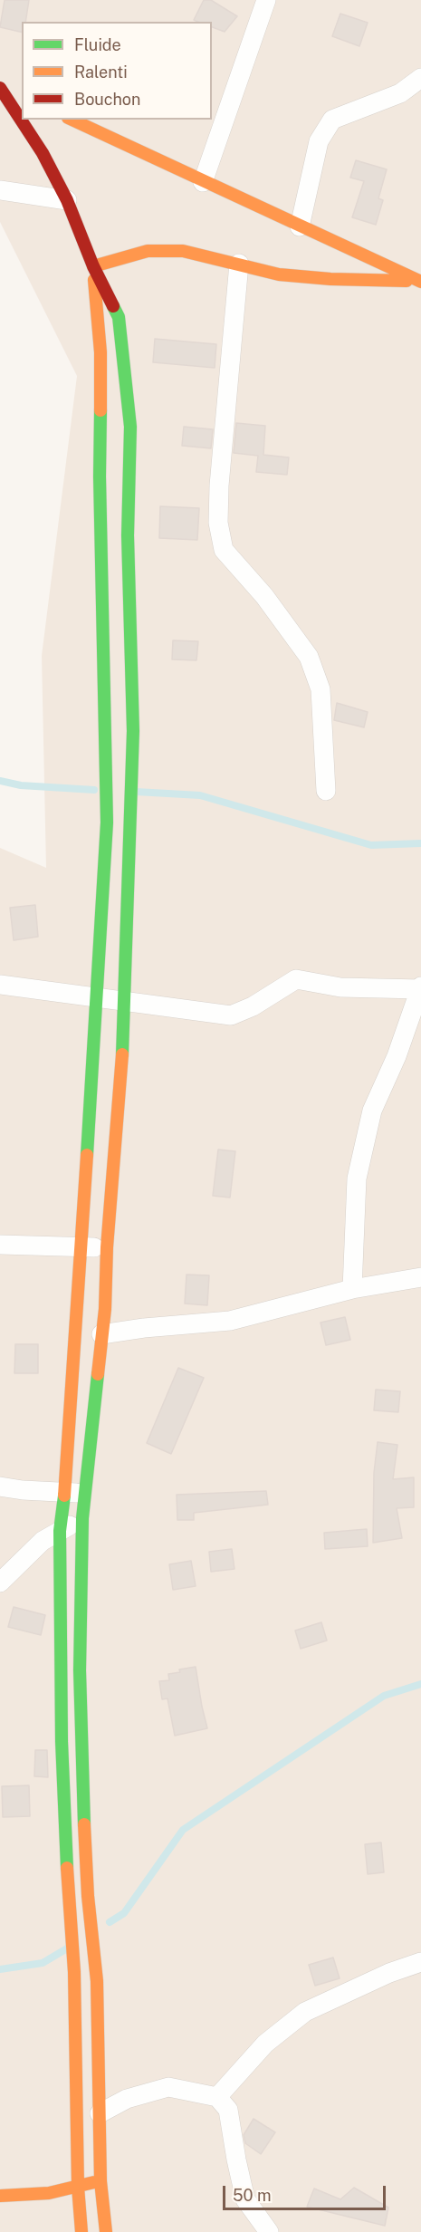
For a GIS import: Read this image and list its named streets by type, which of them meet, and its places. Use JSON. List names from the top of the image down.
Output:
{
  "legend": ["Fluide", "Ralenti", "Bouchon"],
  "scale_bar": "50 m"
}
